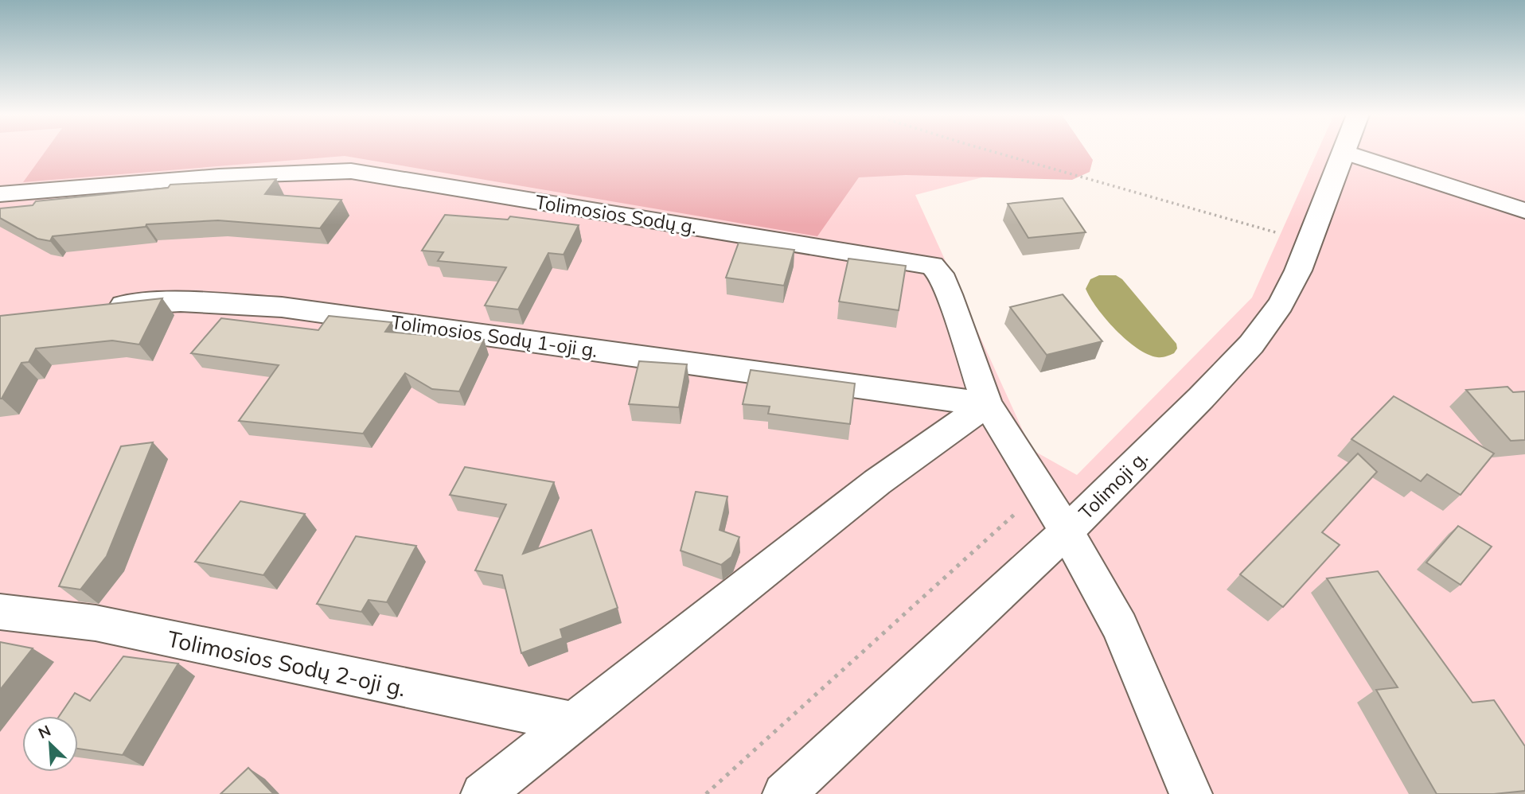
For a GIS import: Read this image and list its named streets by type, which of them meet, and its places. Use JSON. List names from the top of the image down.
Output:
{
  "streets": {
    "street": [
      "Tolimosios Sodų g.",
      "Tolimosios Sodų 1-oji g.",
      "Tolimoji g.",
      "Tolimosios Sodų 2-oji g."
    ]
  },
  "crossings": [
    ["Tolimosios Sodų g.", "Tolimosios Sodų 1-oji g."],
    ["Tolimosios Sodų g.", "Tolimoji g."]
  ],
  "north": "top left"
}
